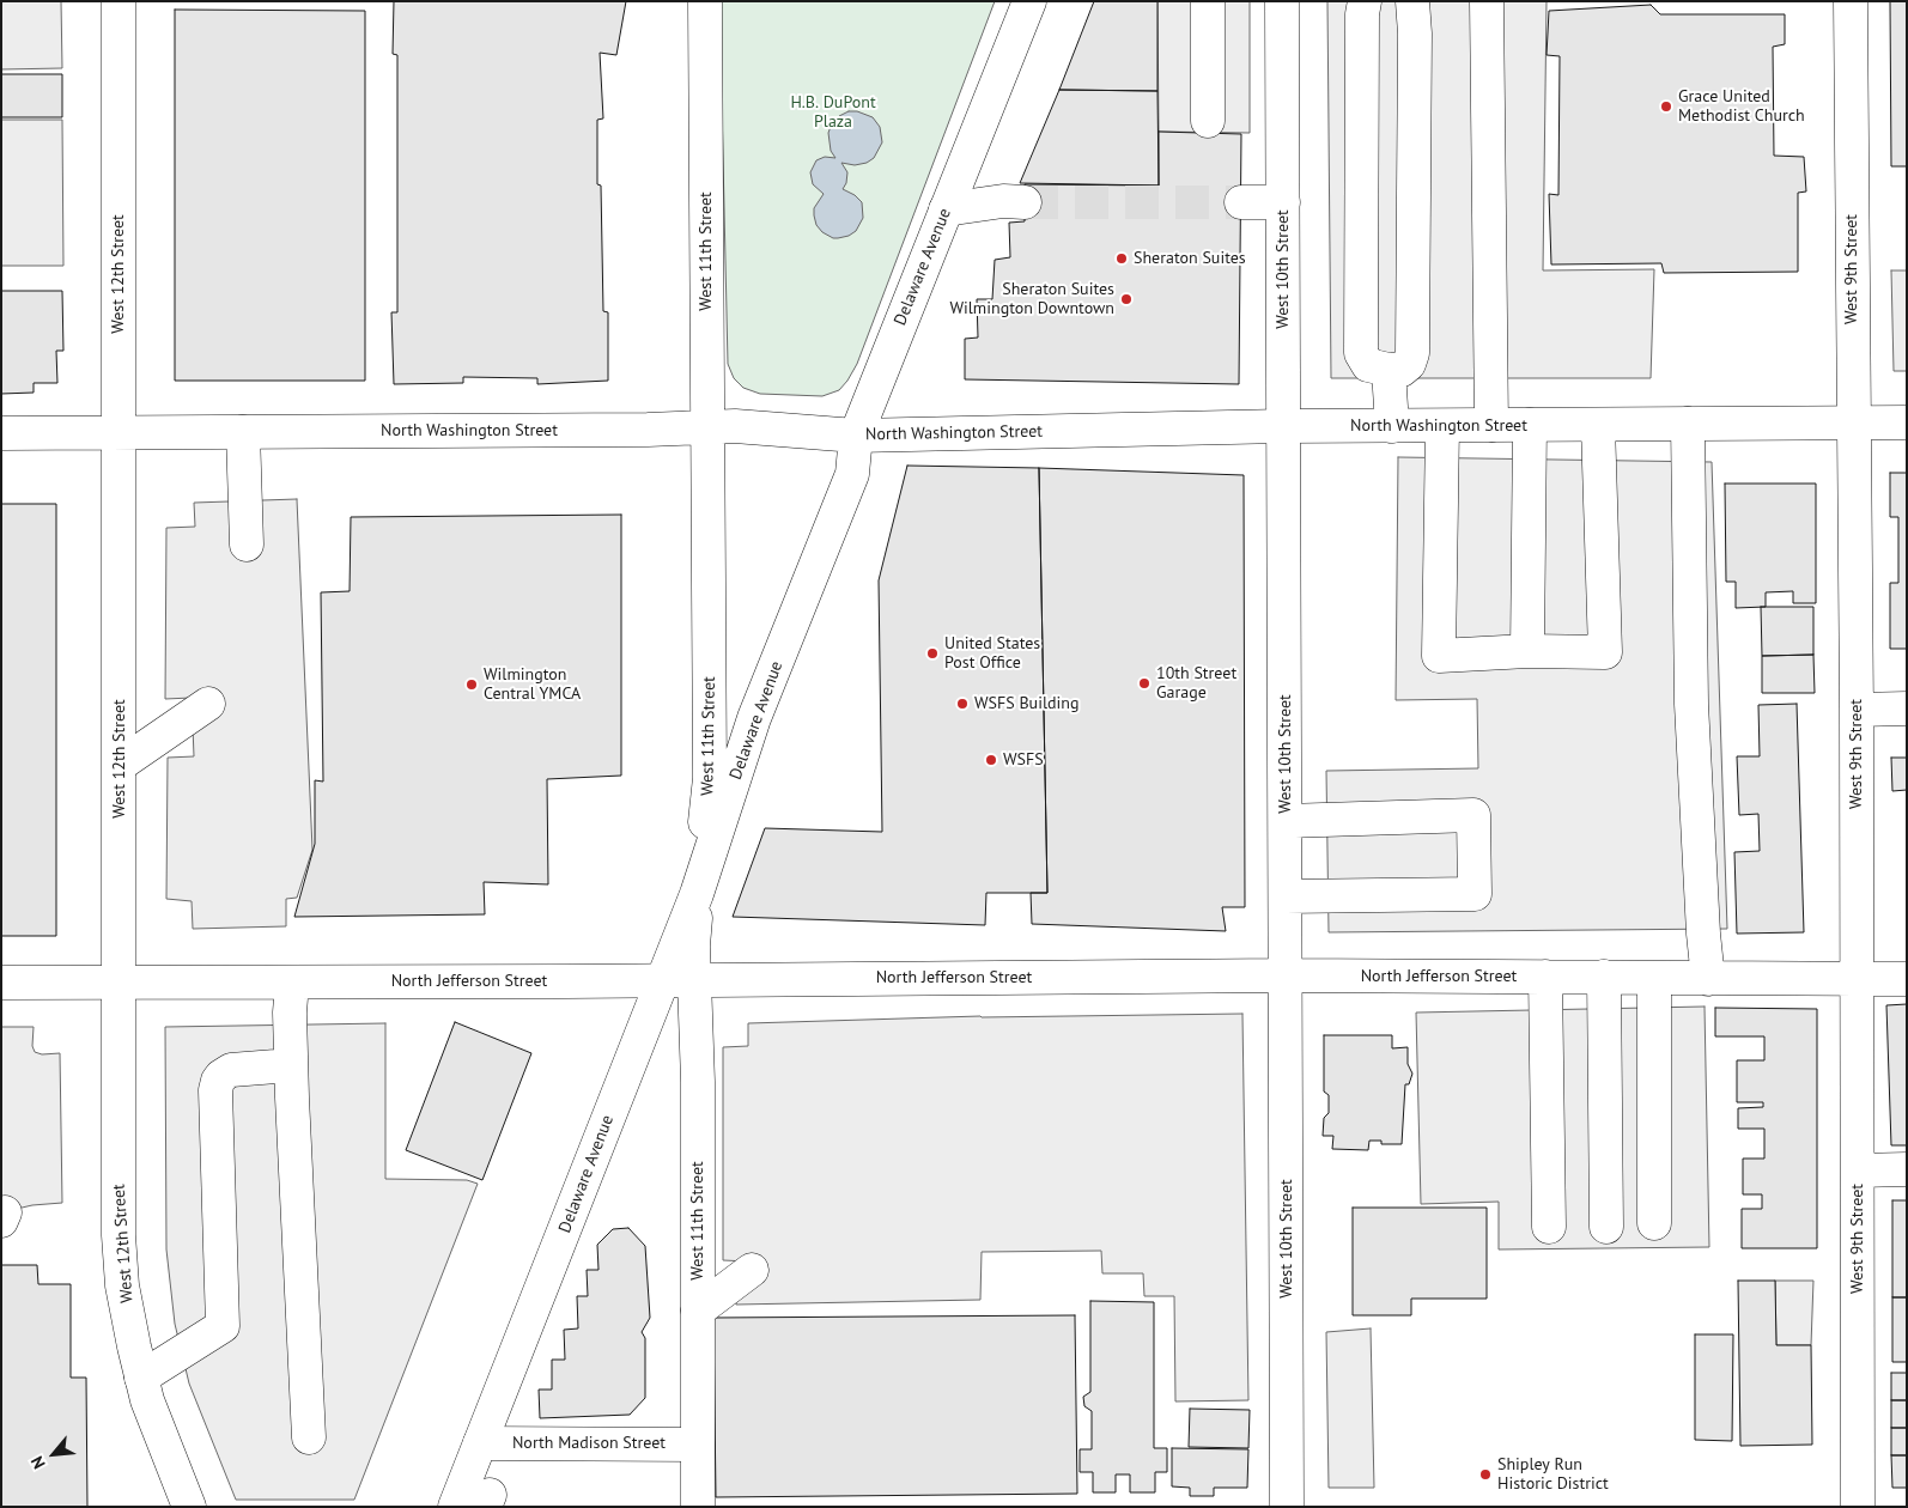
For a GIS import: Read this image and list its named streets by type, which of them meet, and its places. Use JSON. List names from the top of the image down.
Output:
{
  "streets": {
    "main road": [
      "West 11th Street",
      "Delaware Avenue",
      "West 10th Street",
      "West 9th Street",
      "West 12th Street",
      "North Washington Street",
      "North Jefferson Street",
      "North Madison Street"
    ]
  },
  "crossings": [
    ["West 11th Street", "Delaware Avenue"],
    ["West 11th Street", "North Washington Street"],
    ["West 11th Street", "North Jefferson Street"],
    ["West 11th Street", "North Madison Street"],
    ["Delaware Avenue", "North Washington Street"],
    ["Delaware Avenue", "North Jefferson Street"],
    ["Delaware Avenue", "North Madison Street"],
    ["West 10th Street", "North Washington Street"],
    ["West 10th Street", "North Jefferson Street"],
    ["West 9th Street", "North Washington Street"],
    ["West 9th Street", "North Jefferson Street"],
    ["West 12th Street", "North Washington Street"],
    ["West 12th Street", "North Jefferson Street"]
  ],
  "parks": ["H.B. DuPont Plaza"],
  "places": [
    "Grace United Methodist Church",
    "Sheraton Suites",
    "Sheraton Suites Wilmington Downtown",
    "United States Post Office",
    "10th Street Garage",
    "Wilmington Central YMCA",
    "WSFS Building",
    "WSFS",
    "Shipley Run Historic District"
  ],
  "north": "bottom left"
}
